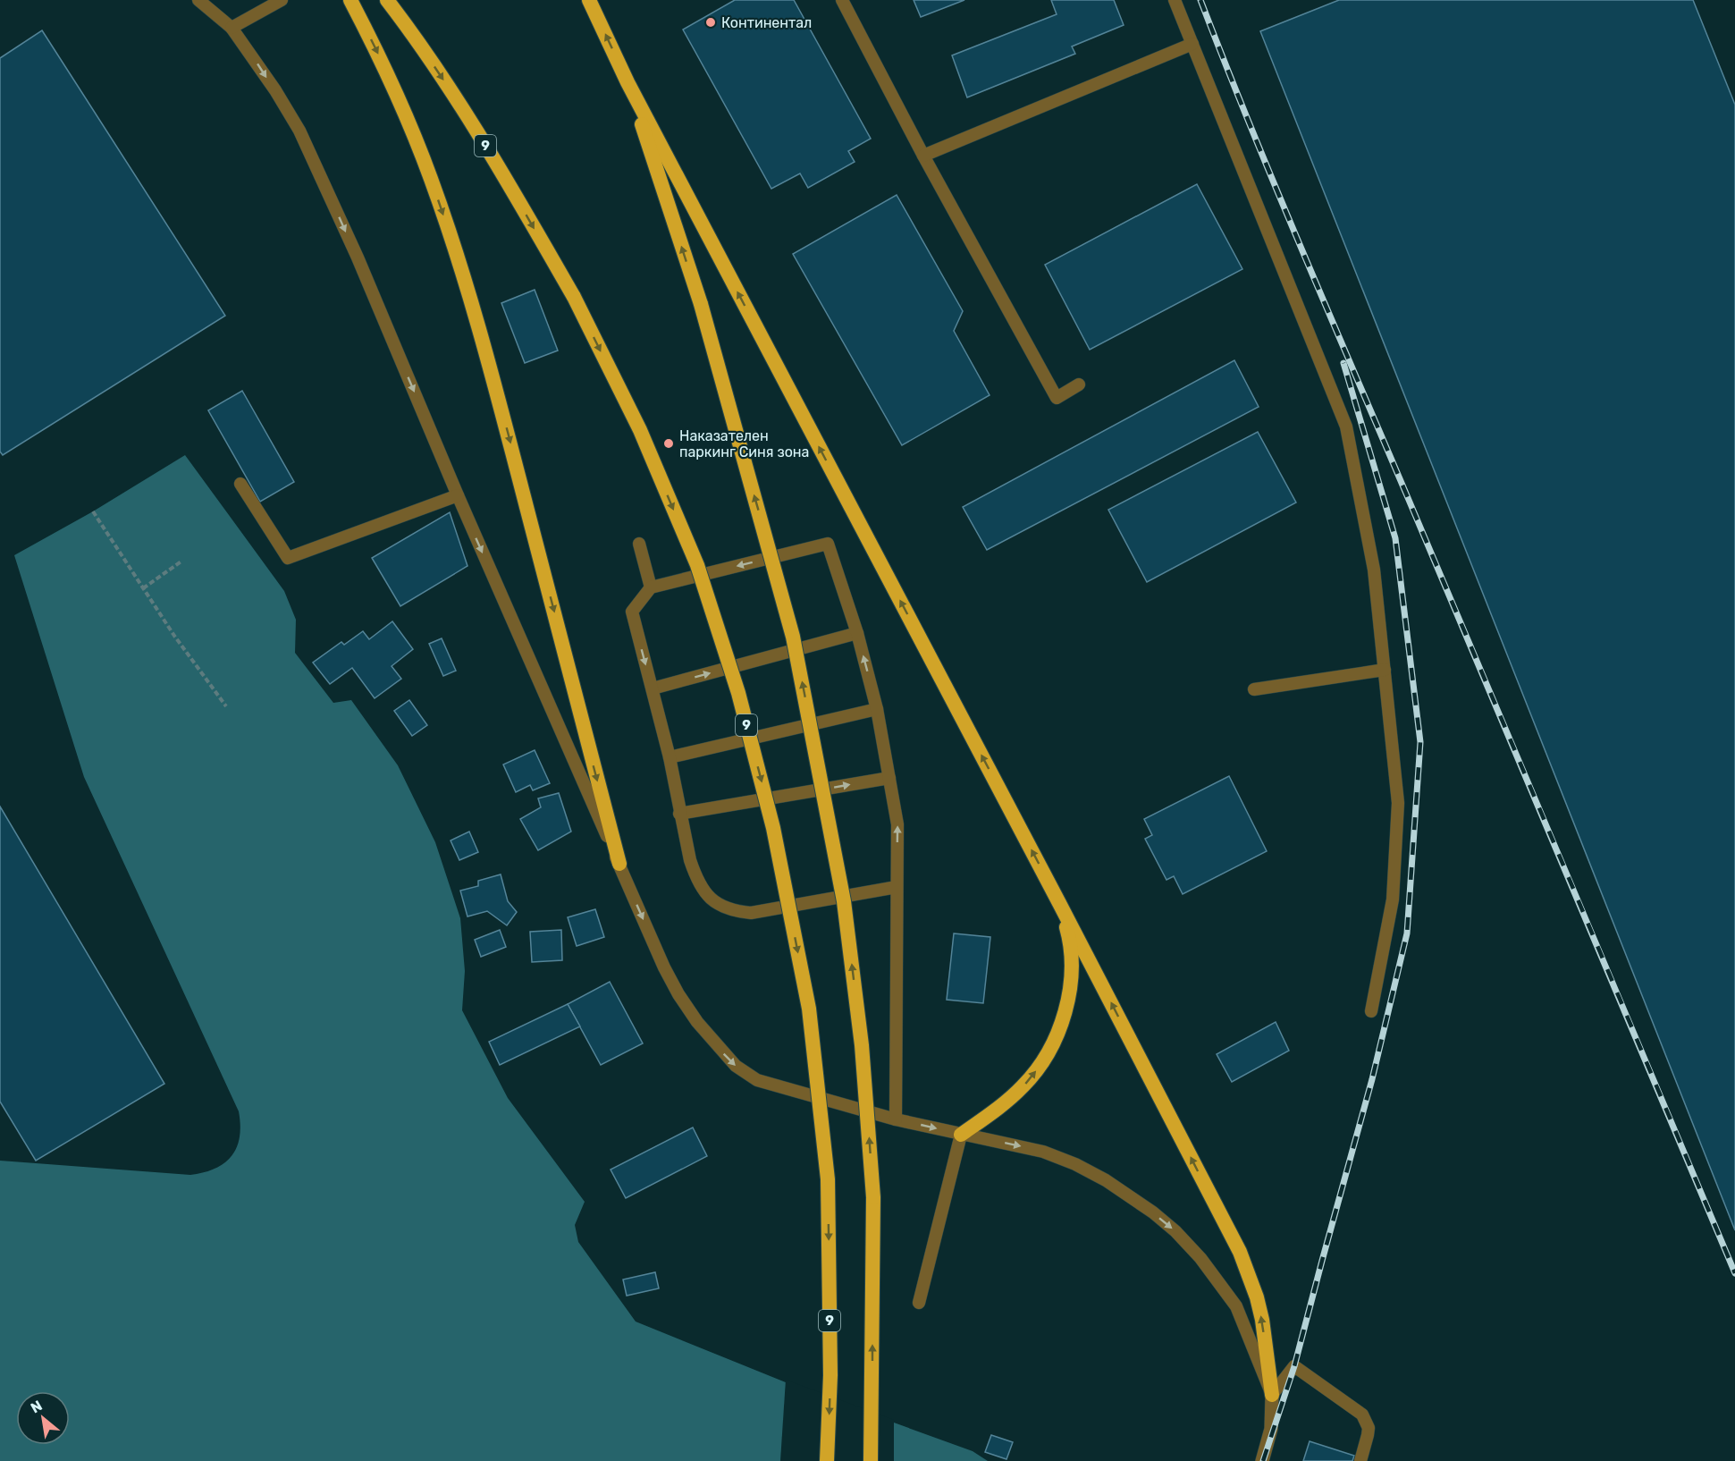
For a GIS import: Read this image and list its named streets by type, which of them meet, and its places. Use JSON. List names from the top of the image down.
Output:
{
  "streets": {
    "highway": ["9"]
  },
  "places": ["Континентал", "Наказателен паркинг Синя зона"],
  "north": "top left"
}
